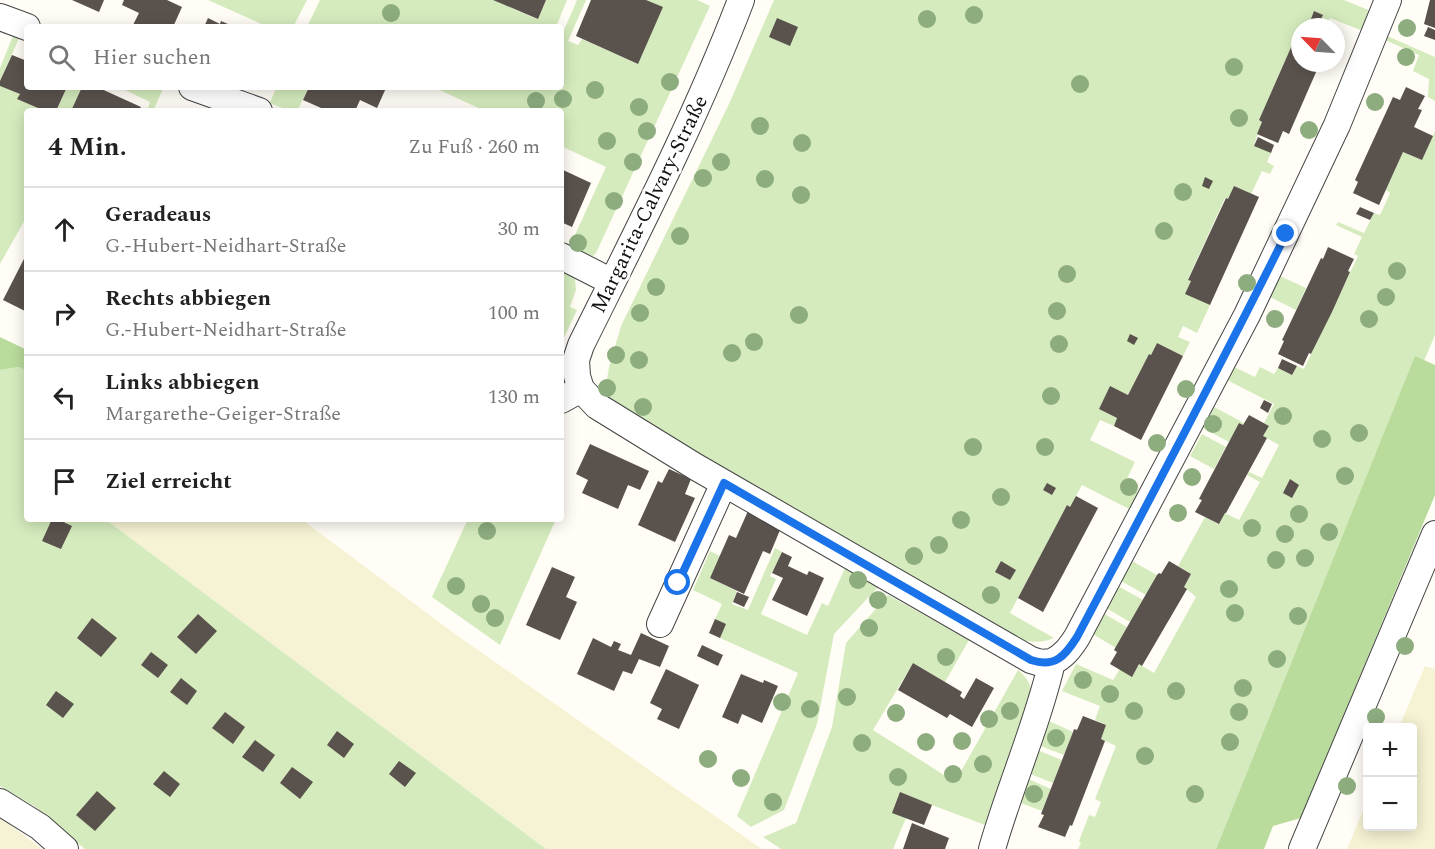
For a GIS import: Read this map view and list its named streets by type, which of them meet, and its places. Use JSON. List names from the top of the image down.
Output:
{
  "streets": {
    "street": ["Margarita-Calvary-Straße"]
  },
  "north": "top left",
  "page": {
    "search": "Hier suchen",
    "heading": ["4 Min.", "Zu Fuß · 260 m"],
    "list": [
      ["Geradeaus", "G.-Hubert-Neidhart-Straße", "30 m"],
      ["Rechts abbiegen", "G.-Hubert-Neidhart-Straße", "100 m"],
      ["Links abbiegen", "Margarethe-Geiger-Straße", "130 m"],
      "Ziel erreicht"
    ],
    "map_buttons": ["+", "−"]
  }
}
